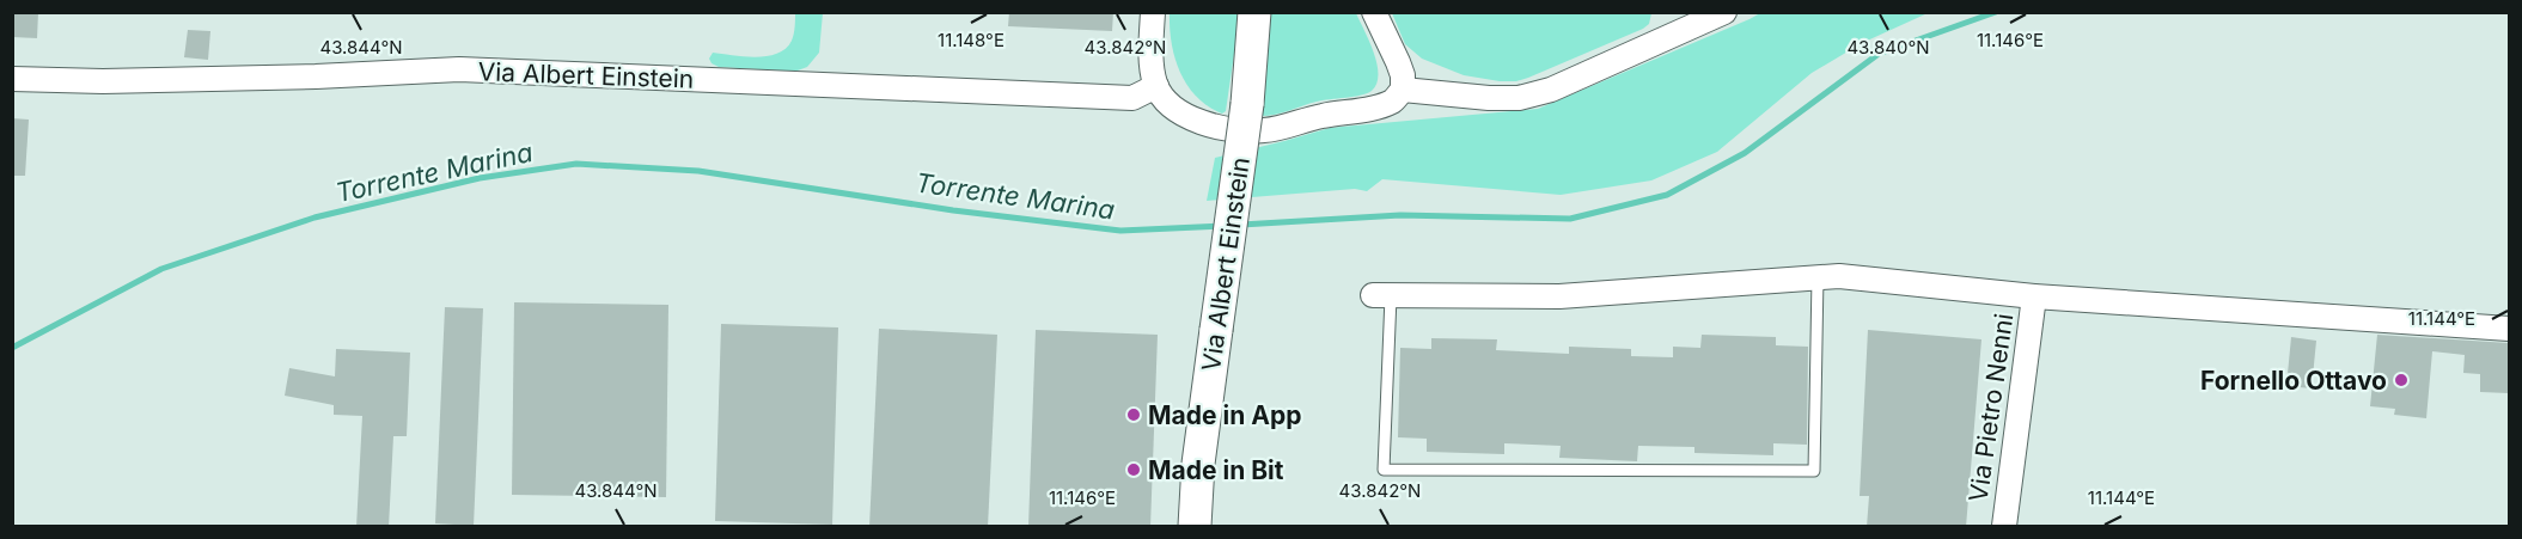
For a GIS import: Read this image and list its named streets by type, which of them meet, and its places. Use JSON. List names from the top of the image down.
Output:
{
  "streets": {
    "street": ["Via Albert Einstein", "Via Pietro Nenni"]
  },
  "water": ["Torrente Marina"],
  "places": ["Fornello Ottavo", "Made in App", "Made in Bit"],
  "coordinates": [
    "11.148°E",
    "11.146°E",
    "43.844°N",
    "43.842°N",
    "43.840°N",
    "11.144°E"
  ]
}
